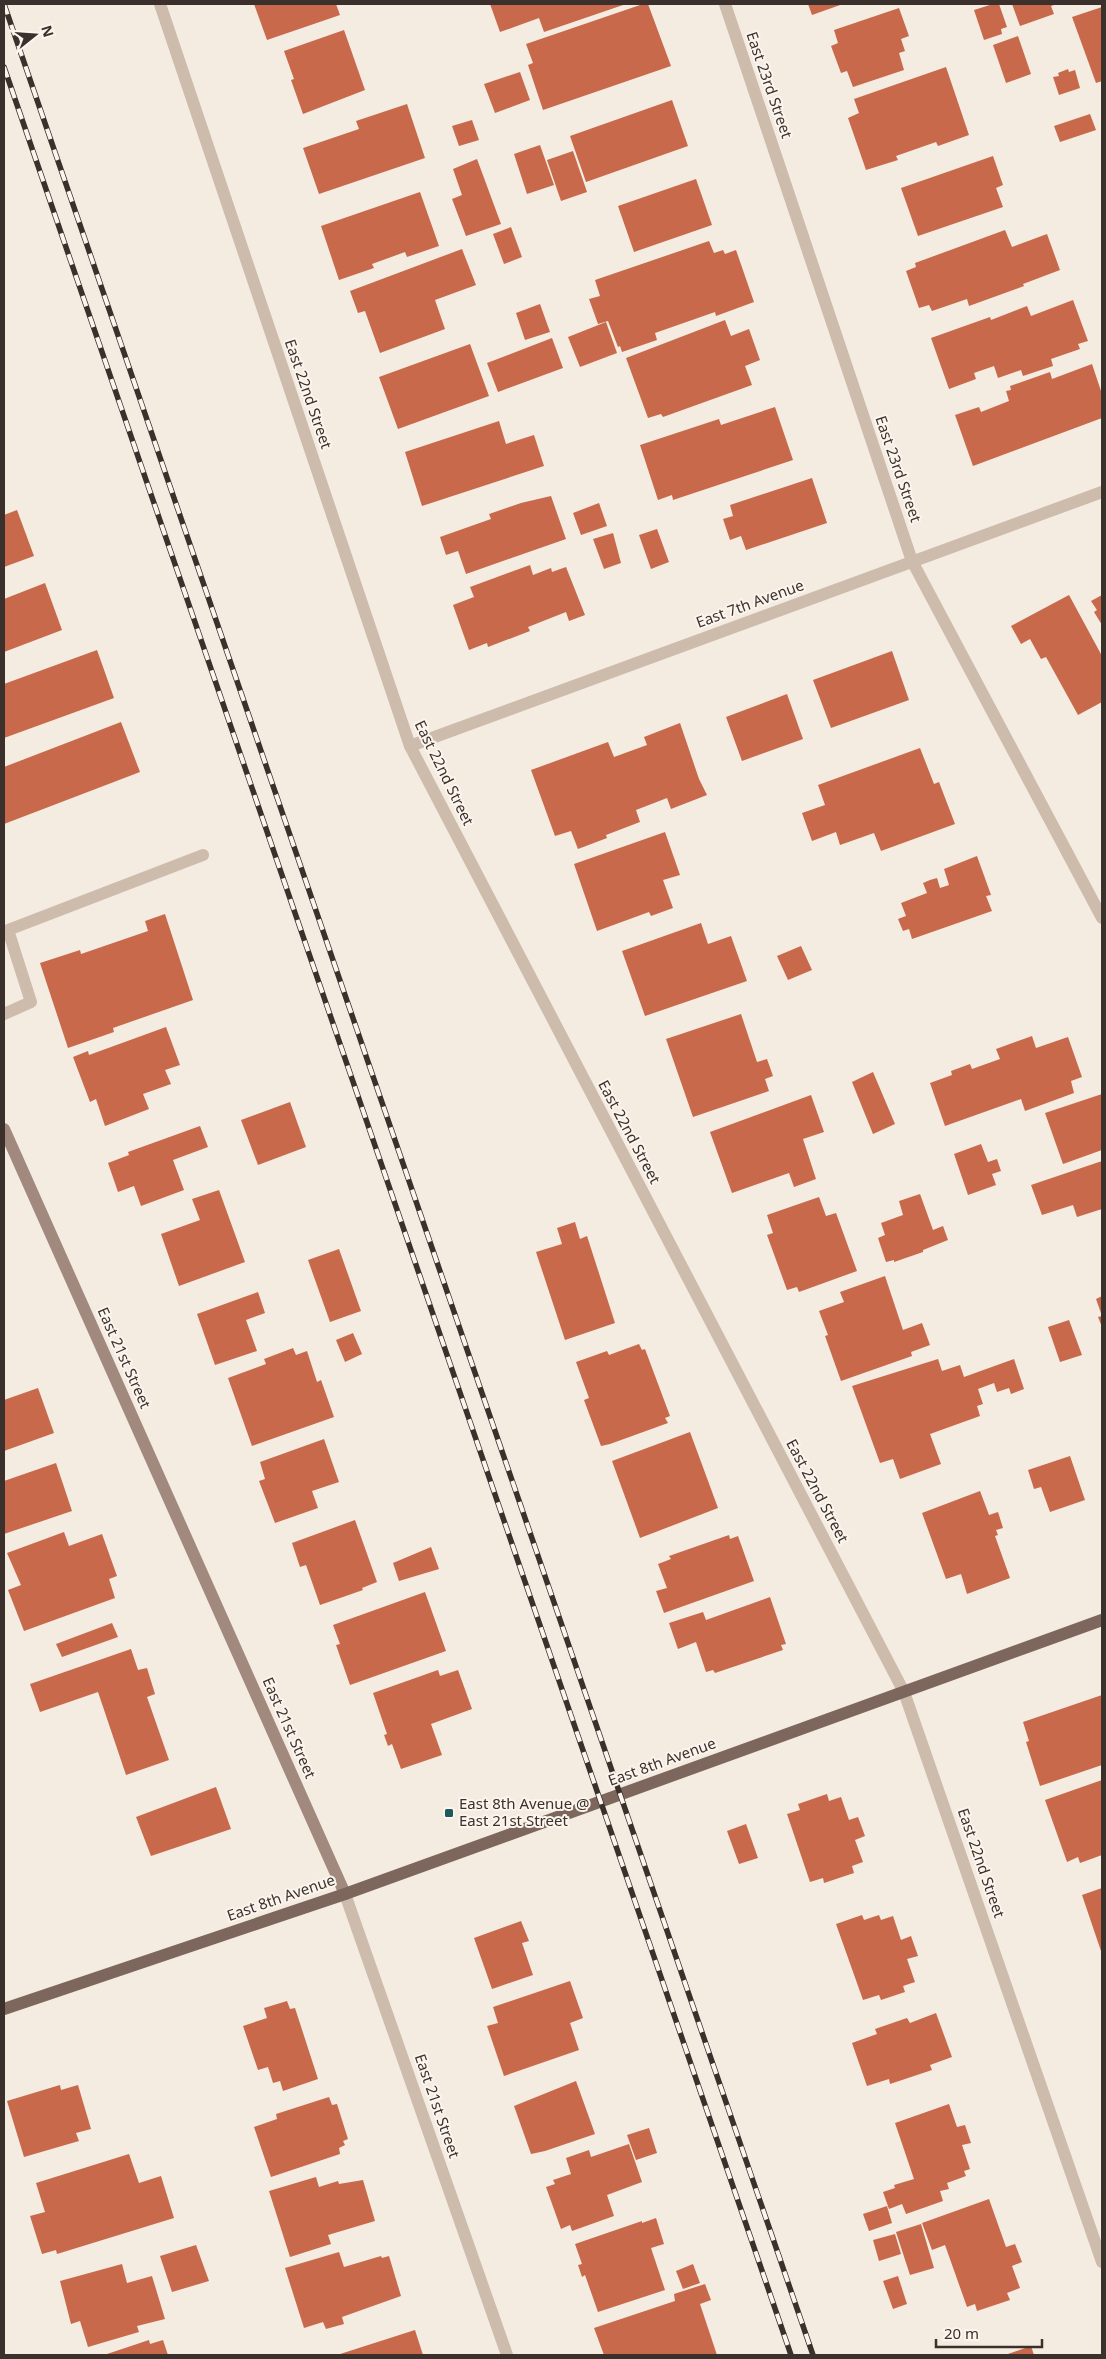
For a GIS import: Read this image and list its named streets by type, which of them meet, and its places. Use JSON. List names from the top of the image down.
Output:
{
  "streets": {
    "main road": ["East 21st Street", "East 8th Avenue"],
    "street": ["East 23rd Street", "East 22nd Street", "East 7th Avenue"]
  },
  "crossings": [
    ["East 23rd Street", "East 7th Avenue"],
    ["East 22nd Street", "East 7th Avenue"],
    ["East 22nd Street", "East 8th Avenue"],
    ["East 21st Street", "East 8th Avenue"]
  ],
  "places": {
    "transit": ["East 8th Avenue @ East 21st Street"]
  },
  "scale_bar": "20 m",
  "north": "right"
}
